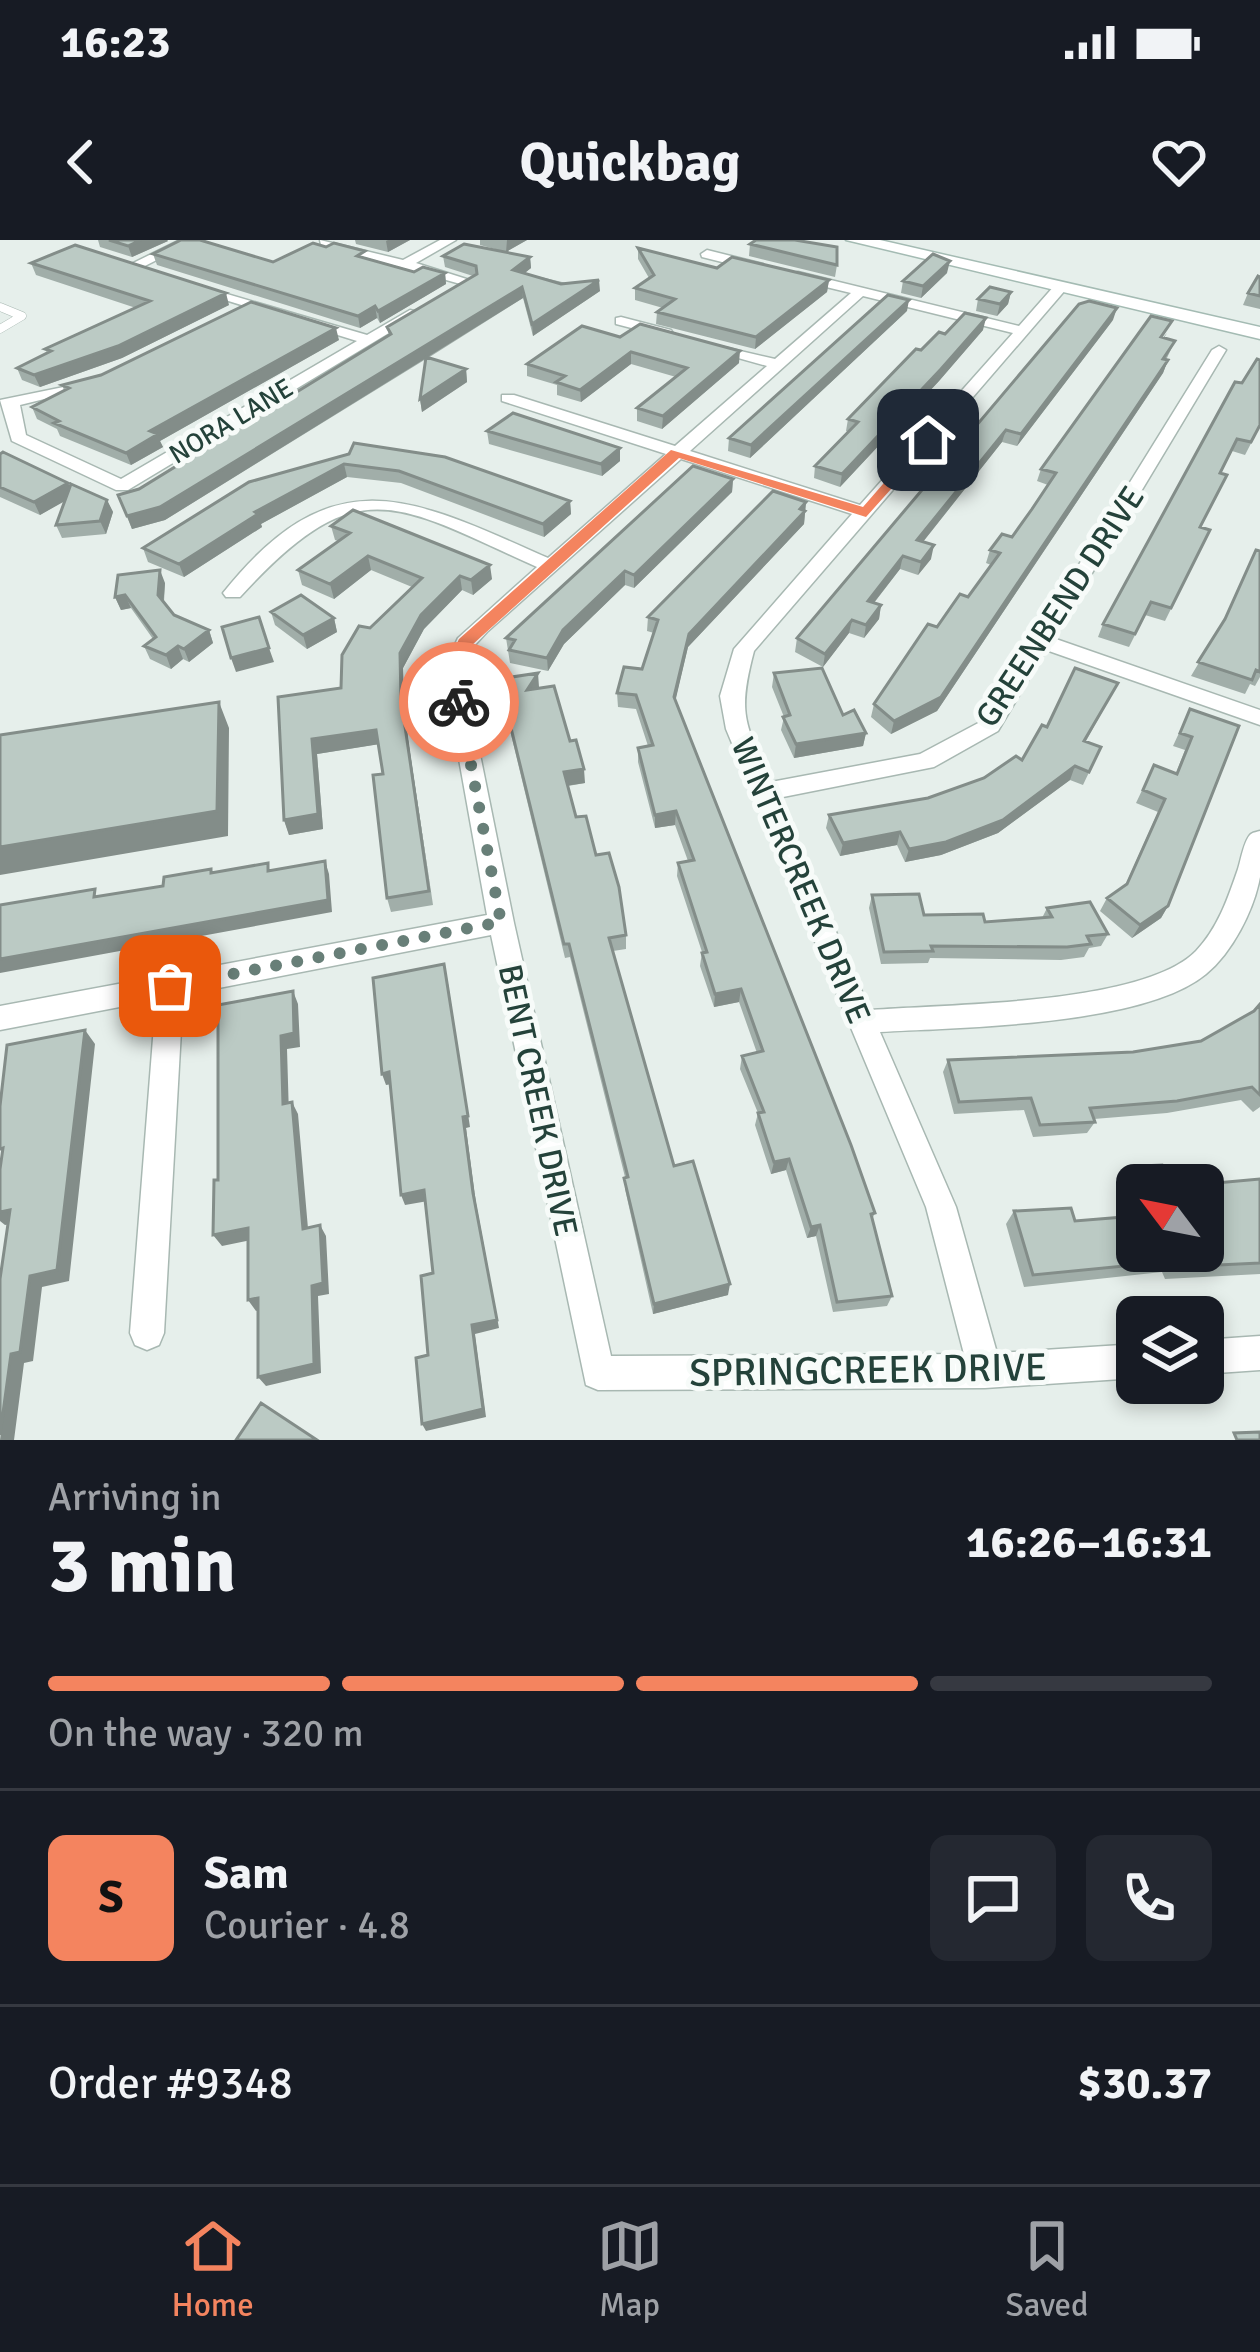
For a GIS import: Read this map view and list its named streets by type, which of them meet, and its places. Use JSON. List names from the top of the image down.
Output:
{
  "streets": {
    "street": [
      "NORA LANE",
      "GREENBEND DRIVE",
      "WINTERCREEK DRIVE",
      "BENT CREEK DRIVE",
      "SPRINGCREEK DRIVE"
    ]
  },
  "crossings": [
    ["GREENBEND DRIVE", "WINTERCREEK DRIVE"],
    ["WINTERCREEK DRIVE", "SPRINGCREEK DRIVE"],
    ["BENT CREEK DRIVE", "SPRINGCREEK DRIVE"]
  ],
  "north": "top left",
  "page": {
    "status": "16:23",
    "header": "Quickbag",
    "heading": ["3 min", "Arriving in", "16:26–16:31"],
    "panel": [
      "Sam",
      "Courier · 4.8",
      "Order #9348",
      "$30.37"
    ],
    "bar": "On the way · 320 m",
    "round": "S",
    "tabs": ["Home", "Map", "Saved"]
  }
}
